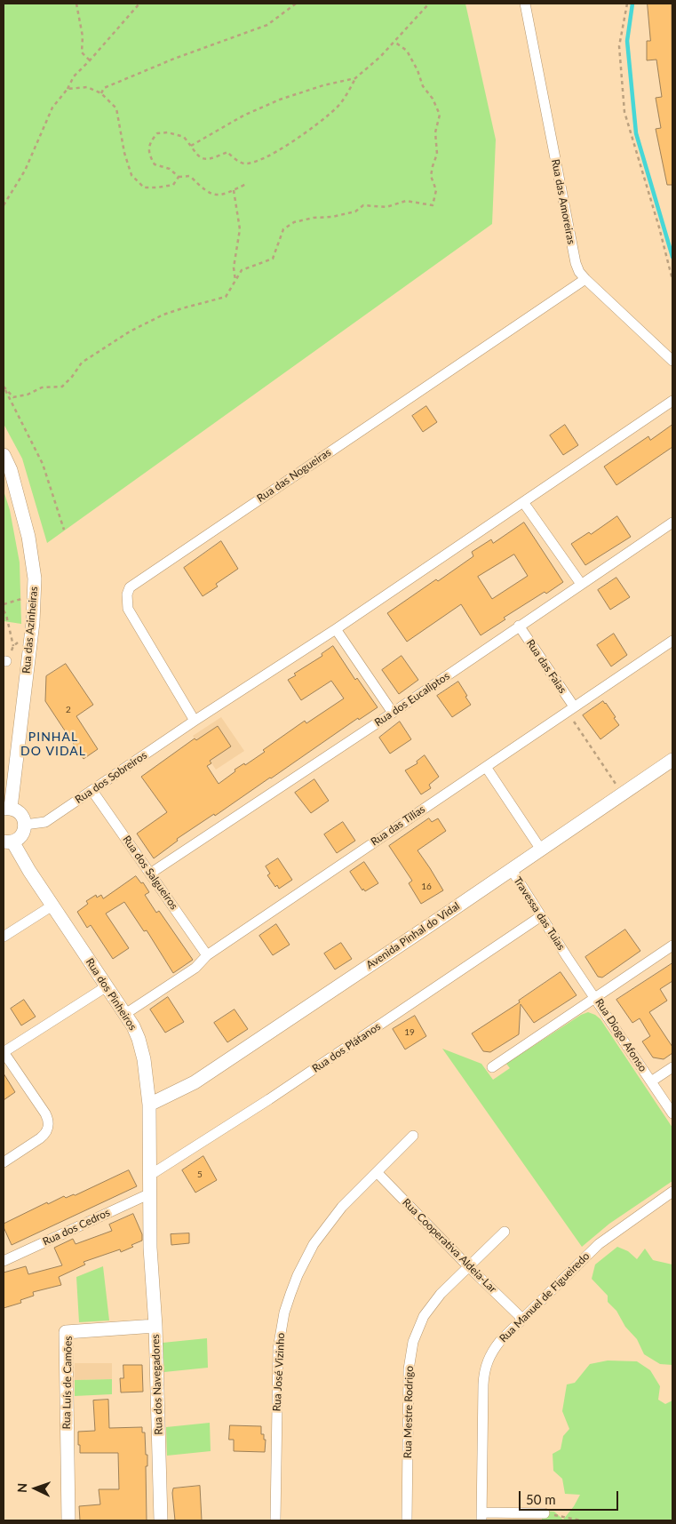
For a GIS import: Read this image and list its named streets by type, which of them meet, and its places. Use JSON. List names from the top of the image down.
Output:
{
  "streets": {
    "street": [
      "Rua das Amoreiras",
      "Rua das Nogueiras",
      "Rua das Azinheiras",
      "Rua das Faias",
      "Rua dos Eucaliptos",
      "Rua dos Sobreiros",
      "Rua das Tílias",
      "Rua dos Salgueiros",
      "Travessa das Tuias",
      "Avenida Pinhal do Vidal",
      "Rua dos Pinheiros",
      "Rua Diogo Afonso",
      "Rua dos Plátanos",
      "Rua dos Cedros",
      "Rua Cooperativa Aldeia-Lar",
      "Rua Manuel de Figueiredo",
      "Rua José Vizinho",
      "Rua Luís de Camões",
      "Rua dos Navegadores",
      "Rua Mestre Rodrigo"
    ]
  },
  "crossings": [
    ["Rua das Amoreiras", "Rua das Nogueiras"],
    ["Rua das Nogueiras", "Rua dos Sobreiros"],
    ["Rua das Faias", "Rua dos Eucaliptos"],
    ["Rua das Faias", "Rua das Tílias"],
    ["Rua dos Eucaliptos", "Rua dos Salgueiros"],
    ["Rua dos Sobreiros", "Rua dos Salgueiros"],
    ["Rua das Tílias", "Rua dos Salgueiros"],
    ["Rua das Tílias", "Rua dos Pinheiros"],
    ["Travessa das Tuias", "Avenida Pinhal do Vidal"],
    ["Travessa das Tuias", "Rua Diogo Afonso"],
    ["Travessa das Tuias", "Rua dos Plátanos"],
    ["Avenida Pinhal do Vidal", "Rua dos Pinheiros"],
    ["Rua dos Pinheiros", "Rua dos Plátanos"],
    ["Rua dos Pinheiros", "Rua dos Cedros"],
    ["Rua dos Pinheiros", "Rua dos Navegadores"],
    ["Rua Cooperativa Aldeia-Lar", "Rua Manuel de Figueiredo"],
    ["Rua Cooperativa Aldeia-Lar", "Rua José Vizinho"],
    ["Rua Cooperativa Aldeia-Lar", "Rua Mestre Rodrigo"],
    ["Rua Luís de Camões", "Rua dos Navegadores"]
  ],
  "districts": ["PINHAL DO VIDAL"],
  "house_numbers": [
    "2",
    "16",
    "19",
    "5"
  ],
  "scale_bar": "50 m",
  "north": "left"
}
